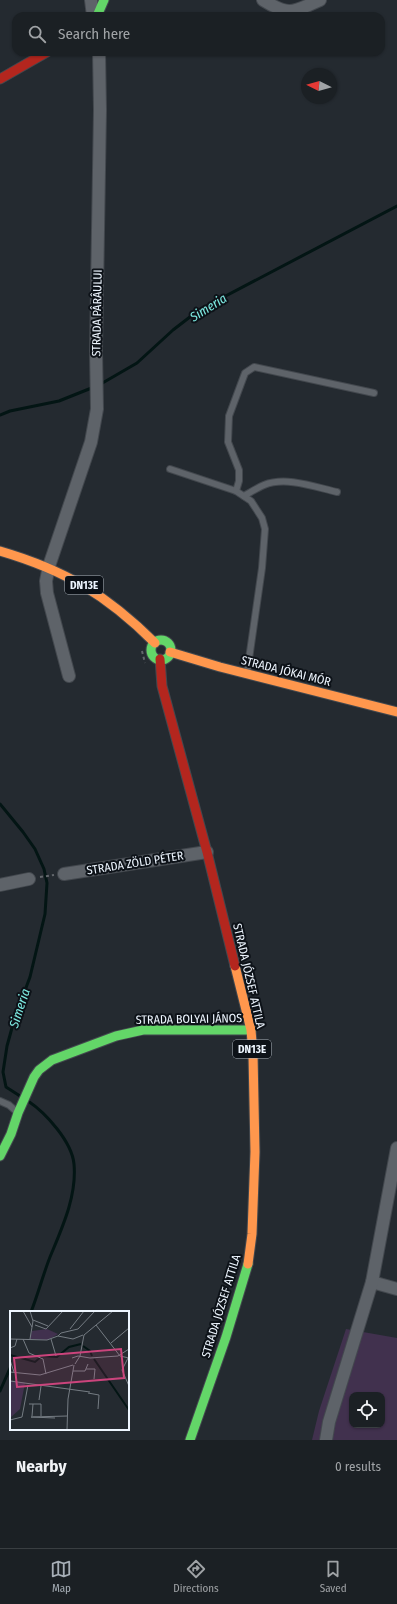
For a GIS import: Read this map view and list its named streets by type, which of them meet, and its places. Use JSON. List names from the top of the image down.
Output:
{
  "streets": {
    "main road": [
      "DN13E",
      "STRADA JÓKAI MÓR",
      "STRADA JÓZSEF ATTILA",
      "STRADA BOLYAI JÁNOS"
    ],
    "street": ["STRADA PÂRÂULUI", "STRADA ZÖLD PÉTER"]
  },
  "crossings": [
    ["STRADA PÂRÂULUI", "DN13E"],
    ["DN13E", "STRADA JÓKAI MÓR"],
    ["DN13E", "STRADA JÓZSEF ATTILA"],
    ["STRADA JÓKAI MÓR", "STRADA JÓZSEF ATTILA"],
    ["STRADA ZÖLD PÉTER", "STRADA JÓZSEF ATTILA"],
    ["STRADA JÓZSEF ATTILA", "STRADA BOLYAI JÁNOS"]
  ],
  "water": ["Simeria"],
  "north": "left",
  "page": {
    "search": "Search here",
    "heading": ["Nearby", "0 results"],
    "nav": ["Map", "Directions", "Saved"]
  }
}
